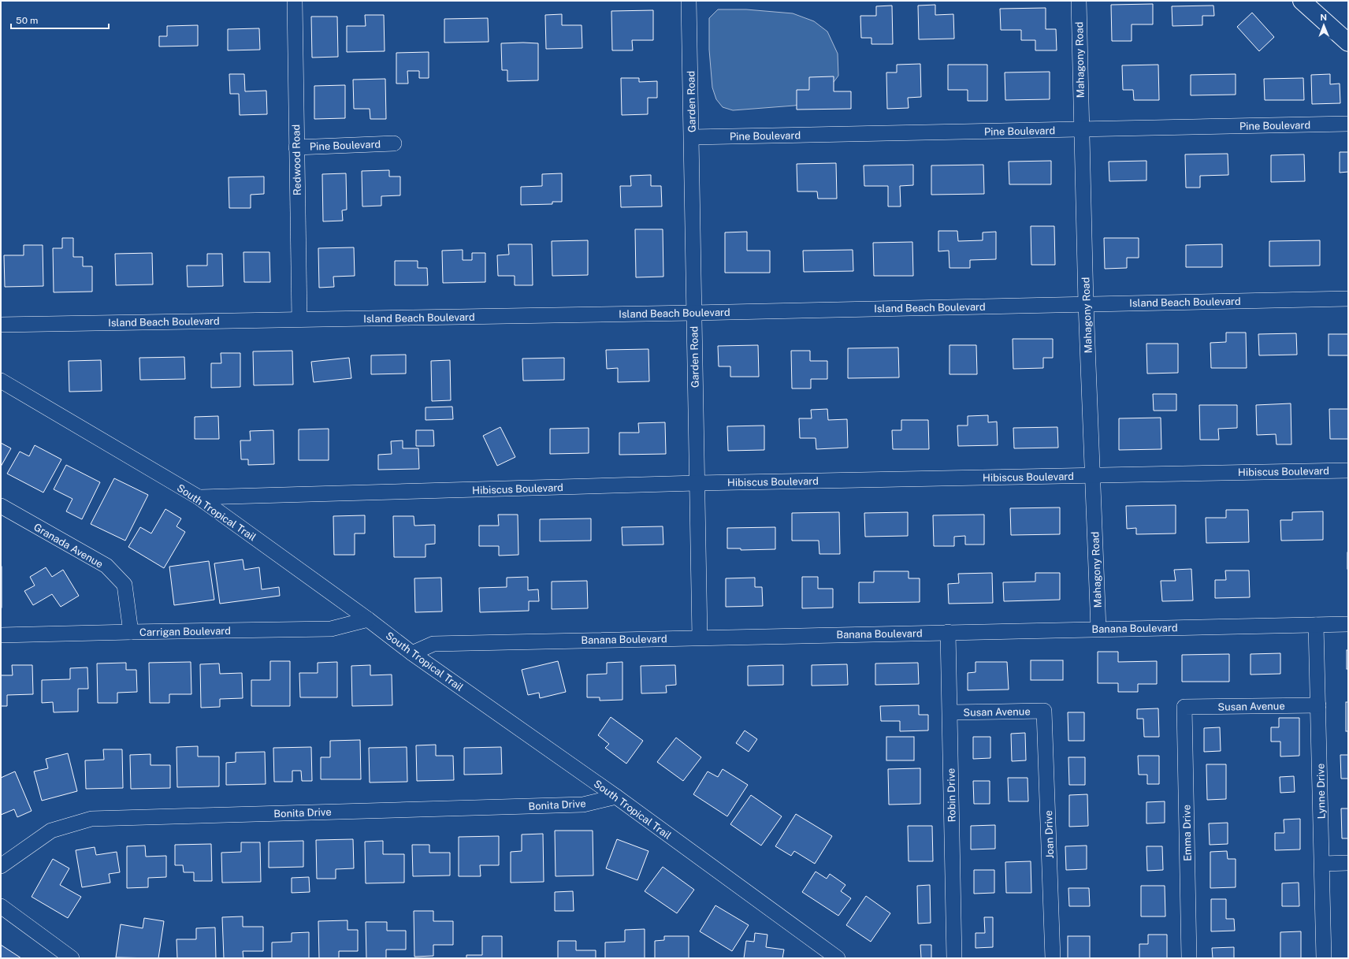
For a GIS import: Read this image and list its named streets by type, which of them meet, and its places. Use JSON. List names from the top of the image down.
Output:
{
  "streets": {
    "street": [
      "Mahagony Road",
      "Garden Road",
      "Pine Boulevard",
      "Redwood Road",
      "Island Beach Boulevard",
      "Hibiscus Boulevard",
      "South Tropical Trail",
      "Granada Avenue",
      "Banana Boulevard",
      "Carrigan Boulevard",
      "Susan Avenue",
      "Lynne Drive",
      "Robin Drive",
      "Bonita Drive",
      "Emma Drive",
      "Joan Drive"
    ]
  },
  "crossings": [
    ["Mahagony Road", "Pine Boulevard"],
    ["Mahagony Road", "Island Beach Boulevard"],
    ["Mahagony Road", "Hibiscus Boulevard"],
    ["Mahagony Road", "Banana Boulevard"],
    ["Garden Road", "Pine Boulevard"],
    ["Garden Road", "Island Beach Boulevard"],
    ["Garden Road", "Hibiscus Boulevard"],
    ["Garden Road", "Banana Boulevard"],
    ["Pine Boulevard", "Redwood Road"],
    ["Redwood Road", "Island Beach Boulevard"],
    ["Hibiscus Boulevard", "South Tropical Trail"],
    ["South Tropical Trail", "Banana Boulevard"],
    ["South Tropical Trail", "Carrigan Boulevard"],
    ["South Tropical Trail", "Bonita Drive"],
    ["Granada Avenue", "Carrigan Boulevard"],
    ["Banana Boulevard", "Lynne Drive"],
    ["Banana Boulevard", "Robin Drive"],
    ["Susan Avenue", "Lynne Drive"],
    ["Susan Avenue", "Robin Drive"],
    ["Susan Avenue", "Emma Drive"],
    ["Susan Avenue", "Joan Drive"]
  ],
  "scale_bar": "50 m",
  "north": "top"
}
